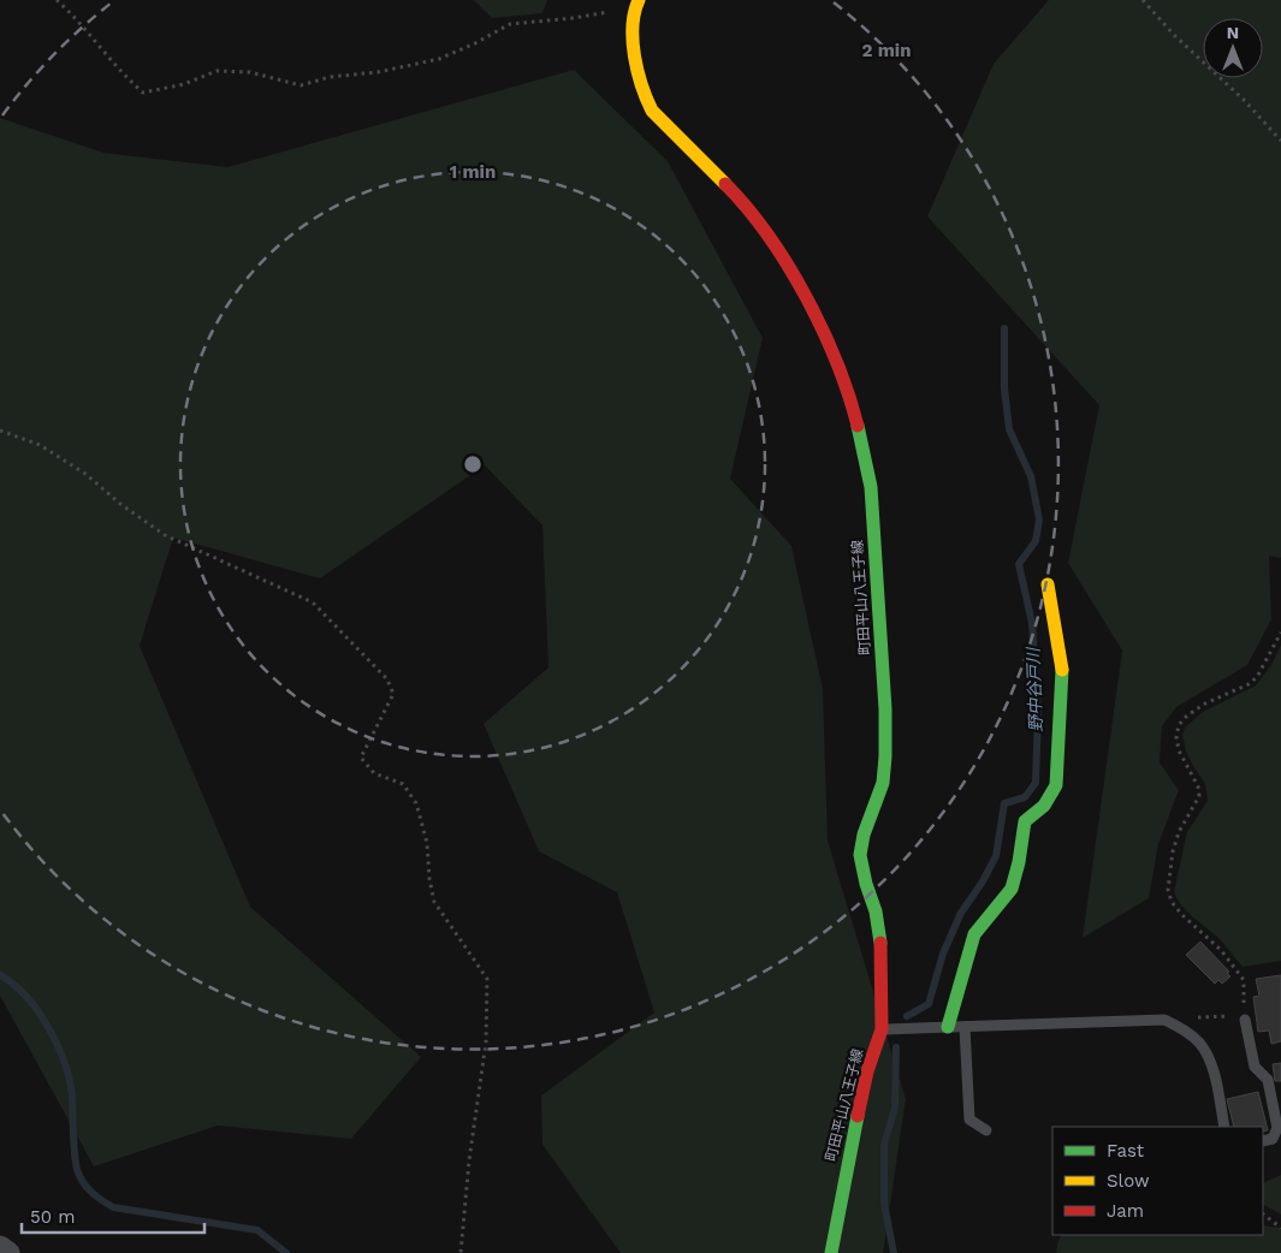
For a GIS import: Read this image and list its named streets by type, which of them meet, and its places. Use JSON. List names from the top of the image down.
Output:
{
  "streets": {
    "main road": ["町田平山八王子線"]
  },
  "water": ["野中谷戸川"],
  "legend": ["Fast", "Slow", "Jam"],
  "scale_bar": "50 m",
  "north": "top",
  "rings": ["2 min", "1 min"]
}
